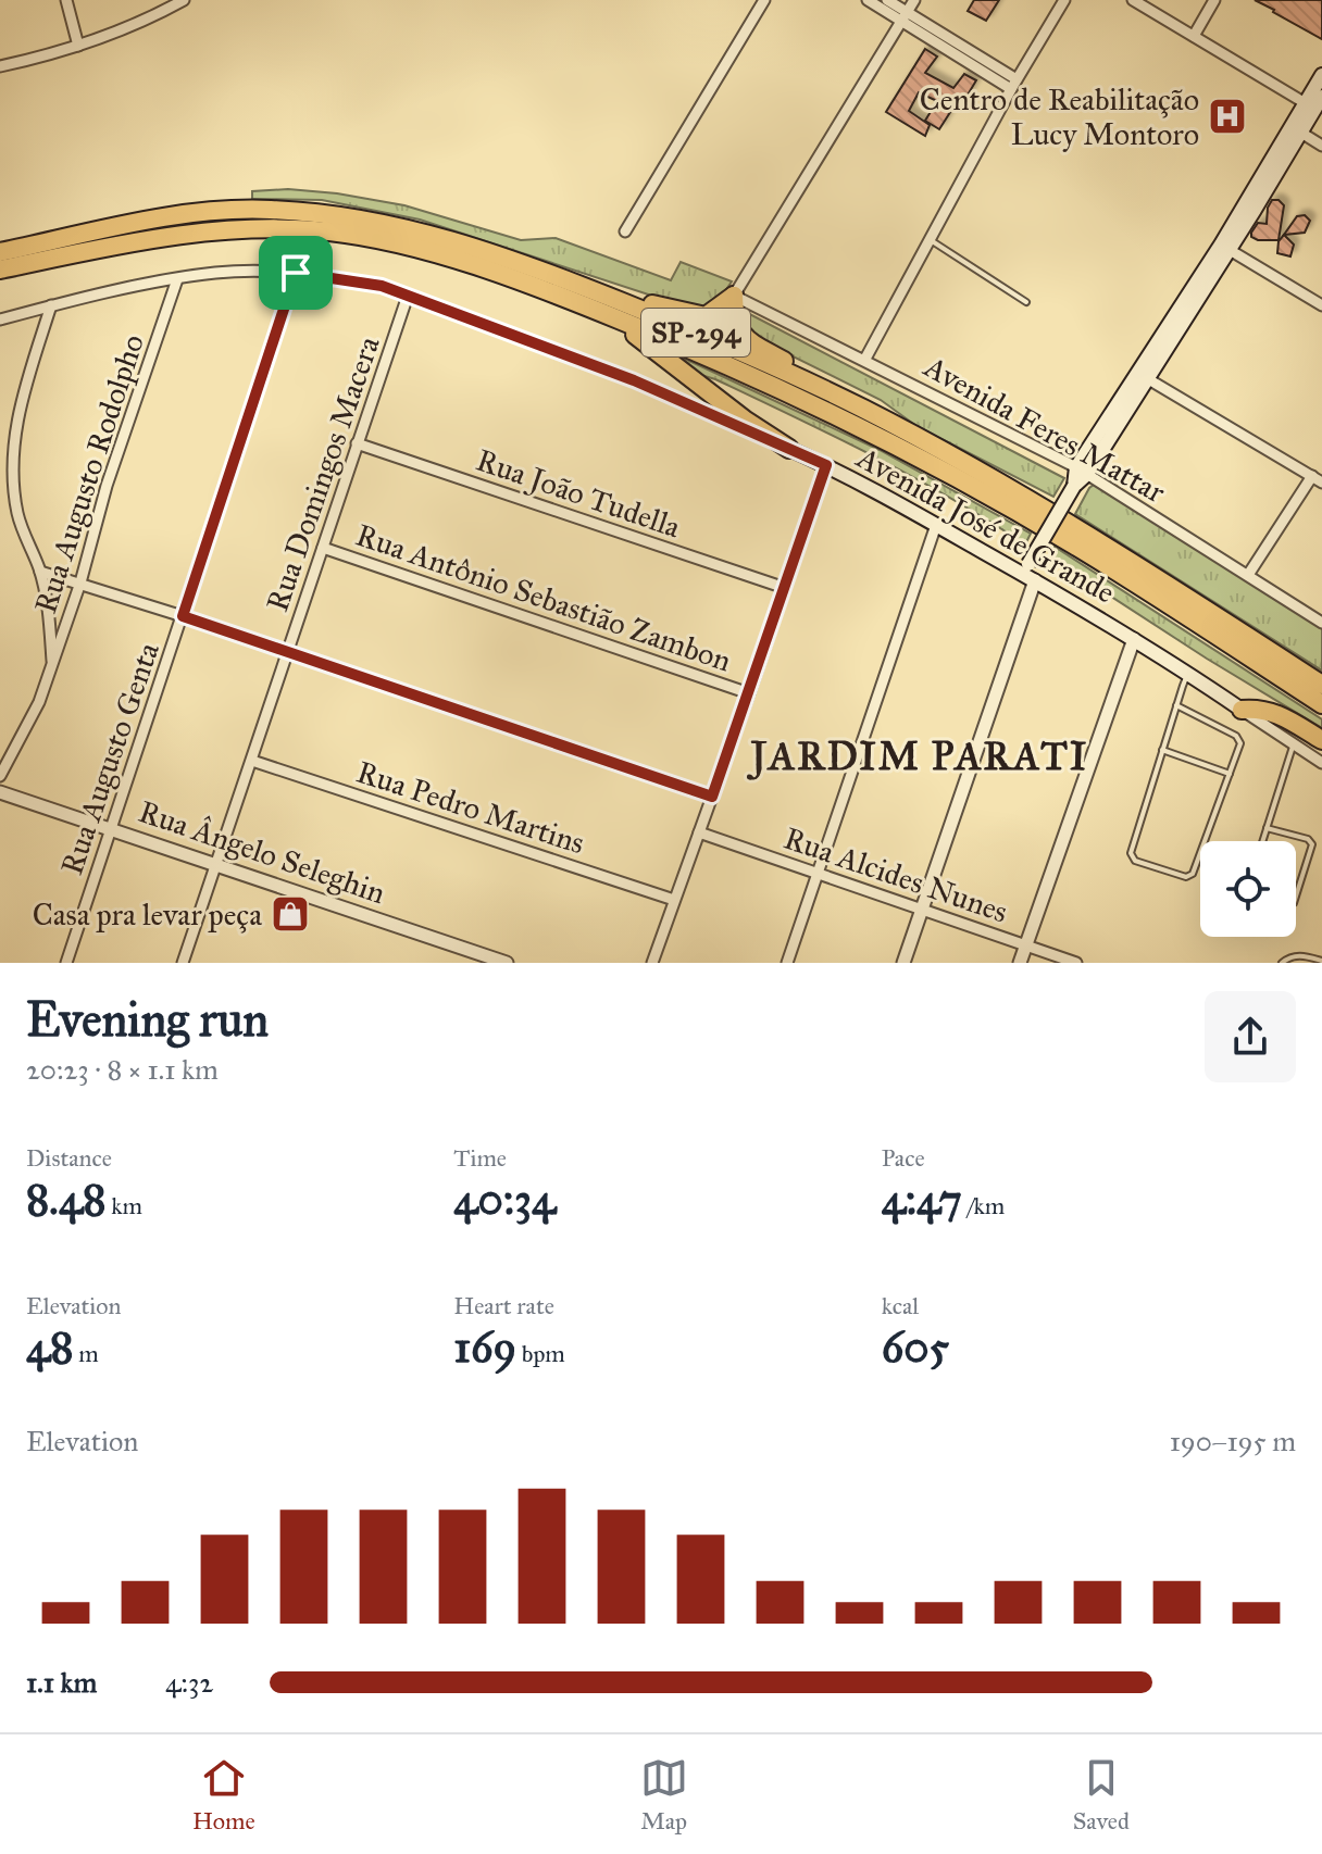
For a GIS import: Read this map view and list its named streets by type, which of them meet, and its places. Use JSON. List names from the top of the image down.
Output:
{
  "streets": {
    "highway": ["SP-294"],
    "main road": ["Avenida José de Grande"],
    "street": [
      "Avenida Feres Mattar",
      "Rua Augusto Rodolpho",
      "Rua Domingos Macera",
      "Rua João Tudella",
      "Rua Antônio Sebastião Zambon",
      "Rua Augusto Genta",
      "Rua Pedro Martins",
      "Rua Ângelo Seleghin",
      "Rua Alcides Nunes"
    ]
  },
  "crossings": [
    ["Rua Augusto Rodolpho", "Avenida José de Grande"],
    ["Rua Domingos Macera", "Rua João Tudella"],
    ["Rua Domingos Macera", "Avenida José de Grande"],
    ["Rua Domingos Macera", "Rua Antônio Sebastião Zambon"],
    ["Rua Domingos Macera", "Rua Pedro Martins"],
    ["Rua Domingos Macera", "Rua Ângelo Seleghin"],
    ["Avenida José de Grande", "Rua Augusto Genta"],
    ["Rua Augusto Genta", "Rua Ângelo Seleghin"]
  ],
  "districts": ["JARDIM PARATI"],
  "places": {
    "hospital": ["Centro de Reabilitação Lucy Montoro"],
    "shop": ["Casa pra levar peça"]
  },
  "page": {
    "heading": ["Evening run", "20:23 · 8 × 1.1 km"],
    "stats": [
      ["Distance", "8.48 km"],
      ["Time", "40:34"],
      ["Pace", "4:47 /km"],
      ["Elevation", "48 m"],
      ["Heart rate", "169 bpm"],
      ["kcal", "605"]
    ],
    "chart": ["Elevation", "190–195 m"],
    "list": [
      {
        "name": "1.1 km",
        "note": "4:32"
      }
    ],
    "tabs": ["Home", "Map", "Saved"]
  }
}
